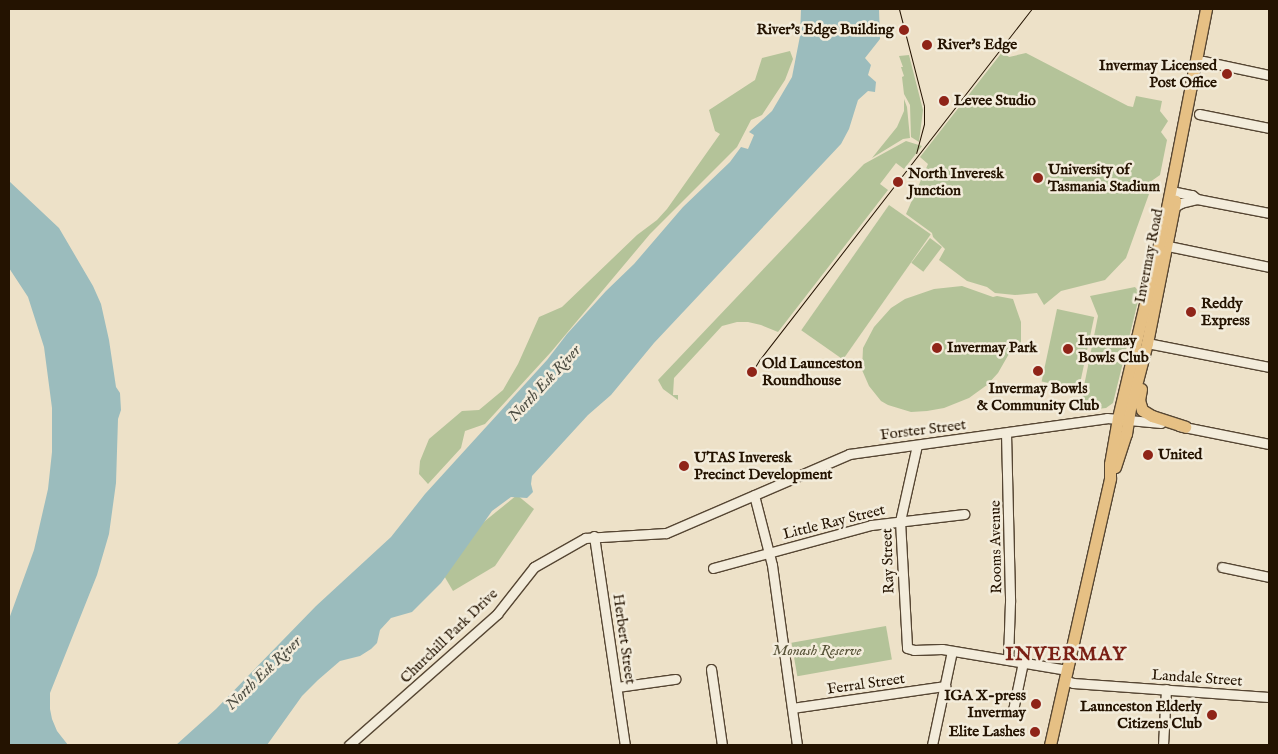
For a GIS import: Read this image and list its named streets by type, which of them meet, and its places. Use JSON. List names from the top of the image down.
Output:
{
  "streets": {
    "main road": ["Invermay Road"],
    "street": [
      "Forster Street",
      "Little Ray Street",
      "Rooms Avenue",
      "Ray Street",
      "Churchill Park Drive",
      "Herbert Street",
      "Landale Street",
      "Ferral Street"
    ]
  },
  "crossings": [
    ["Invermay Road", "Forster Street"],
    ["Invermay Road", "Landale Street"],
    ["Forster Street", "Rooms Avenue"],
    ["Forster Street", "Ray Street"],
    ["Forster Street", "Churchill Park Drive"],
    ["Forster Street", "Herbert Street"],
    ["Little Ray Street", "Ray Street"],
    ["Rooms Avenue", "Landale Street"],
    ["Ray Street", "Landale Street"],
    ["Churchill Park Drive", "Herbert Street"]
  ],
  "districts": ["INVERMAY"],
  "water": ["North Esk River"],
  "parks": ["Monash Reserve"],
  "places": [
    "River's Edge Building",
    "River's Edge",
    "Invermay Licensed Post Office",
    "Levee Studio",
    "University of Tasmania Stadium",
    "North Inveresk Junction",
    "Reddy Express",
    "Invermay Park",
    "Invermay Bowls Club",
    "Invermay Bowls & Community Club",
    "Old Launceston Roundhouse",
    "United",
    "UTAS Inveresk Precinct Development",
    "IGA X-press Invermay",
    "Launceston Elderly Citizens Club",
    "Elite Lashes"
  ]
}
